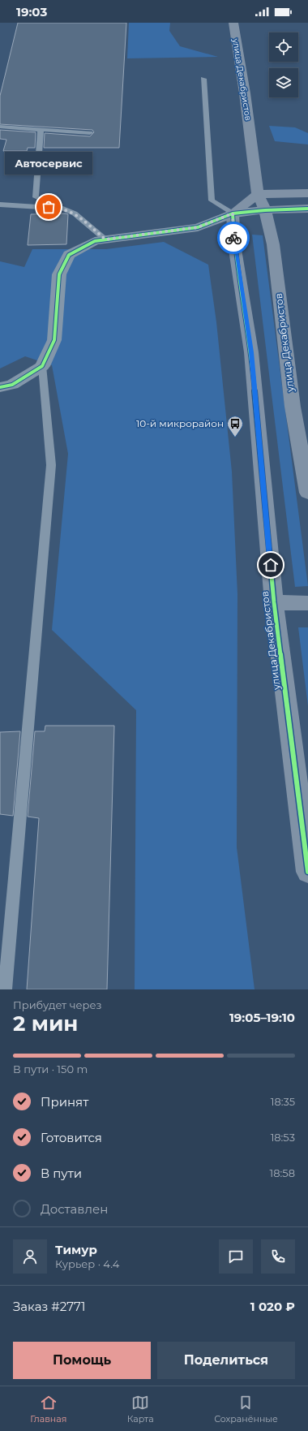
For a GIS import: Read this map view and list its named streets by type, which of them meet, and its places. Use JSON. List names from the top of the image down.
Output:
{
  "streets": {
    "street": ["улица Декабристов"]
  },
  "places": {
    "other": ["Автосервис"],
    "bus stop": ["10-й микрорайон"]
  },
  "page": {
    "status": "19:03",
    "bubble": "Автосервис",
    "heading": ["2 мин", "Прибудет через", "19:05–19:10"],
    "panel": [
      "Тимур",
      "Курьер · 4.4",
      "Заказ #2771",
      "1 020 ₽"
    ],
    "bar": "В пути · 150 m",
    "list": [
      ["Принят", "18:35"],
      ["Готовится", "18:53"],
      ["В пути", "18:58"],
      "Доставлен"
    ],
    "buttons": ["Помощь", "Поделиться"],
    "tabs": ["Главная", "Карта", "Сохранённые"]
  }
}
